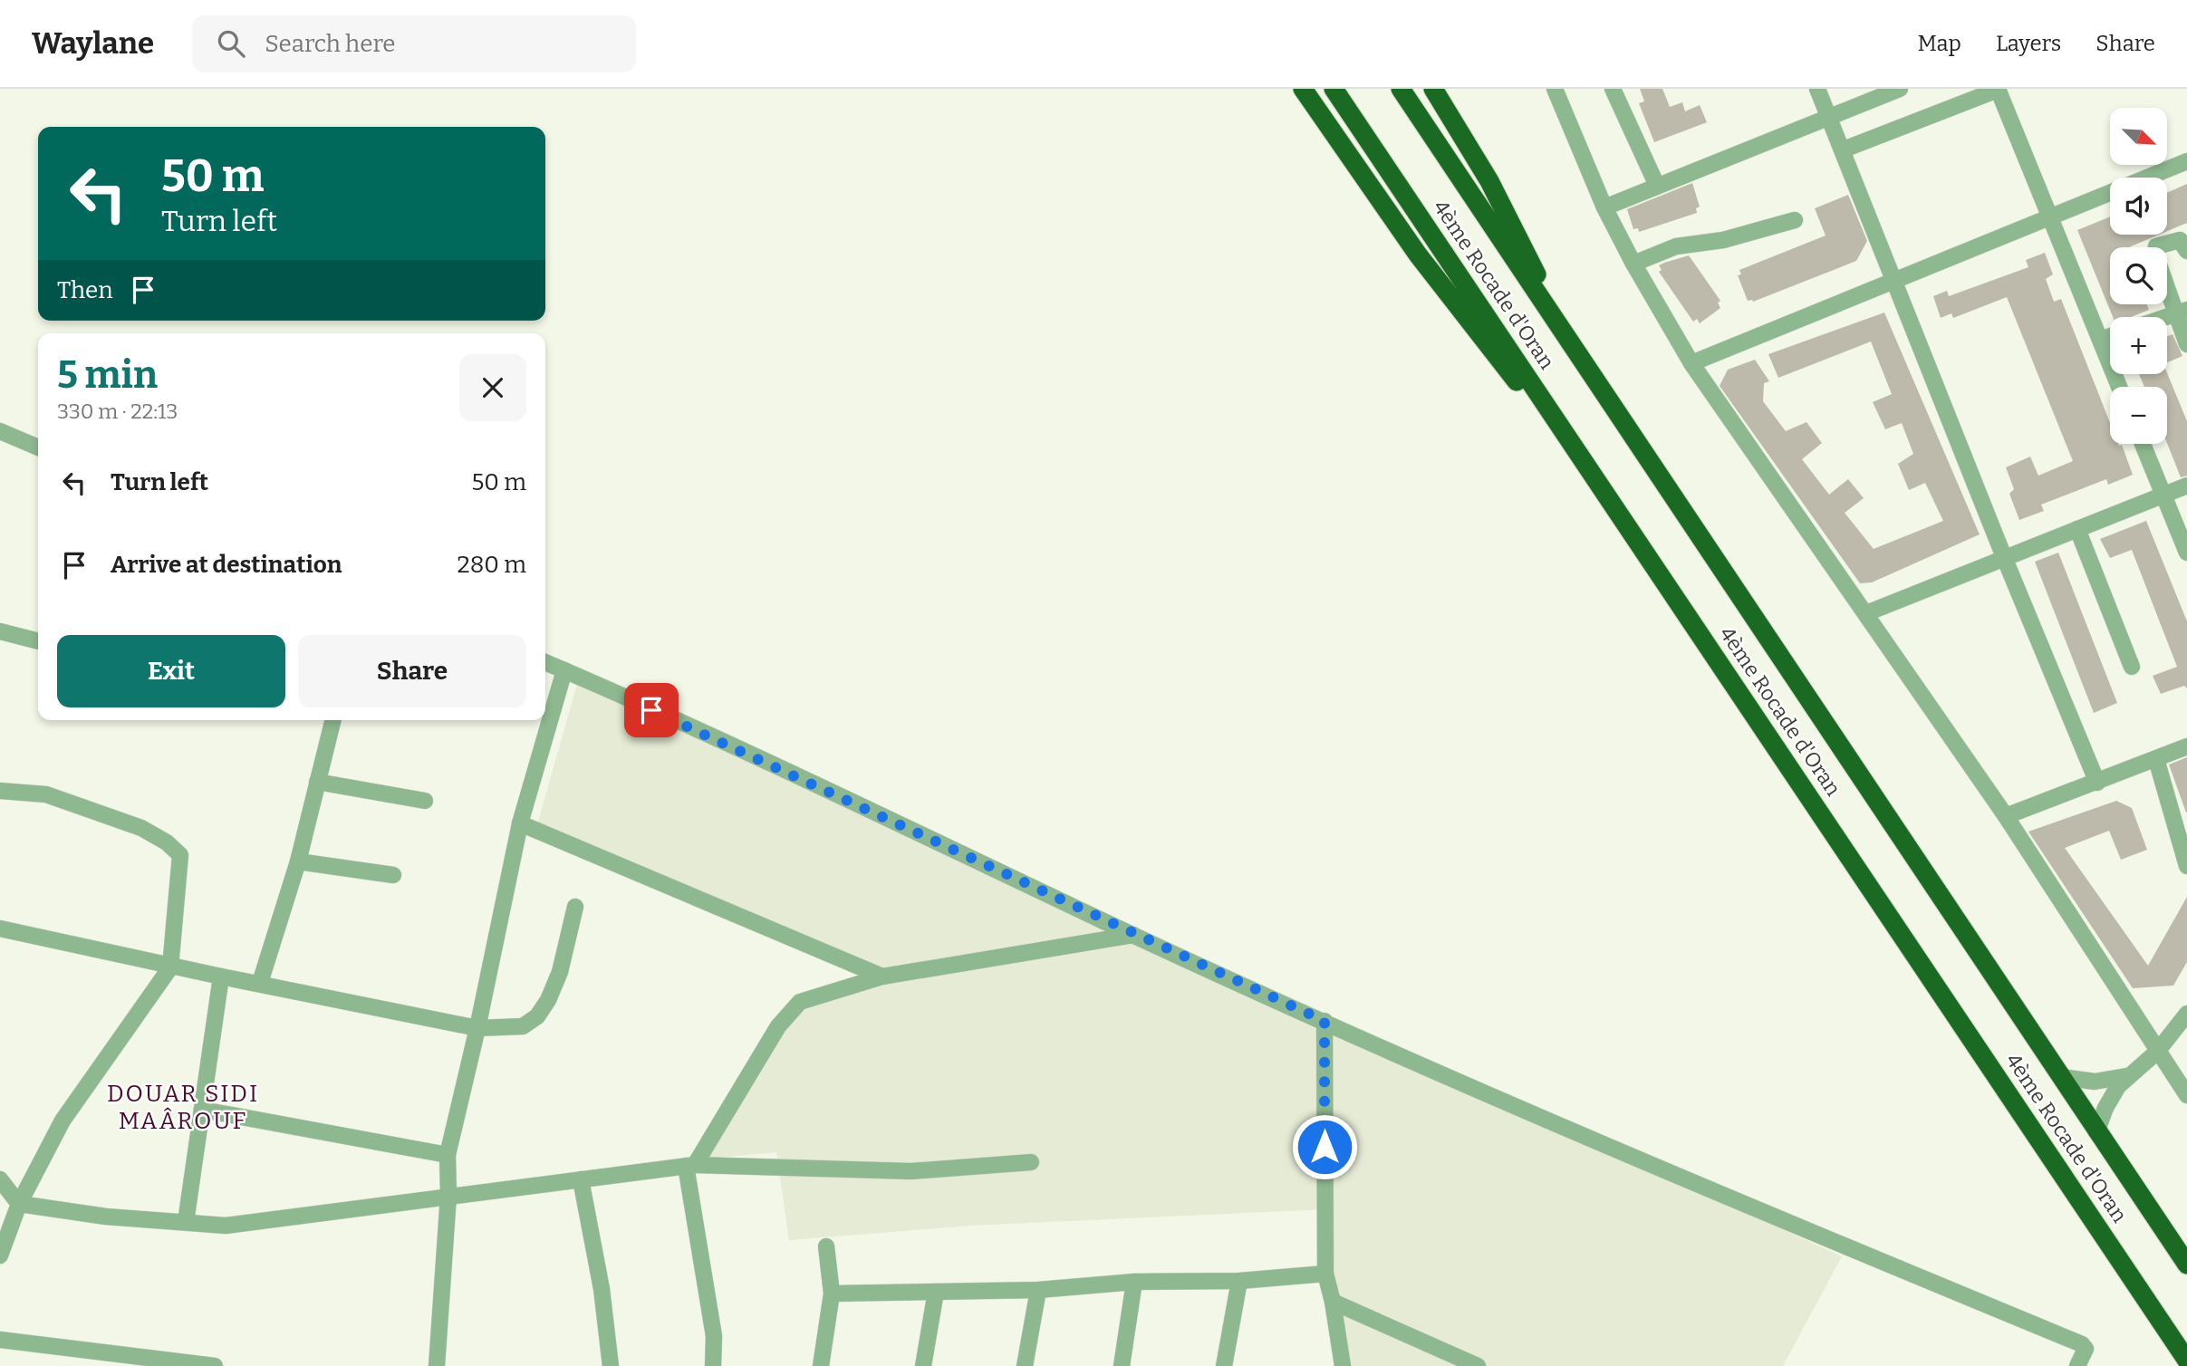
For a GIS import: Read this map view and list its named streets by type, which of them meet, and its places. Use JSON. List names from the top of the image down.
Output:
{
  "streets": {
    "highway": ["4ème Rocade d'Oran"]
  },
  "districts": ["DOUAR SIDI MAÂROUF"],
  "north": "bottom right",
  "page": {
    "header": "Waylane",
    "search": "Search here",
    "nav": ["Map", "Layers", "Share"],
    "map_buttons": ["+", "−"],
    "turn": ["50 m", "Turn left"],
    "then": "Then",
    "heading": ["5 min", "330 m · 22:13"],
    "list": [
      {
        "name": "Turn left",
        "value": "50 m"
      },
      {
        "name": "Arrive at destination",
        "value": "280 m"
      }
    ],
    "buttons": ["Exit", "Share"]
  }
}
